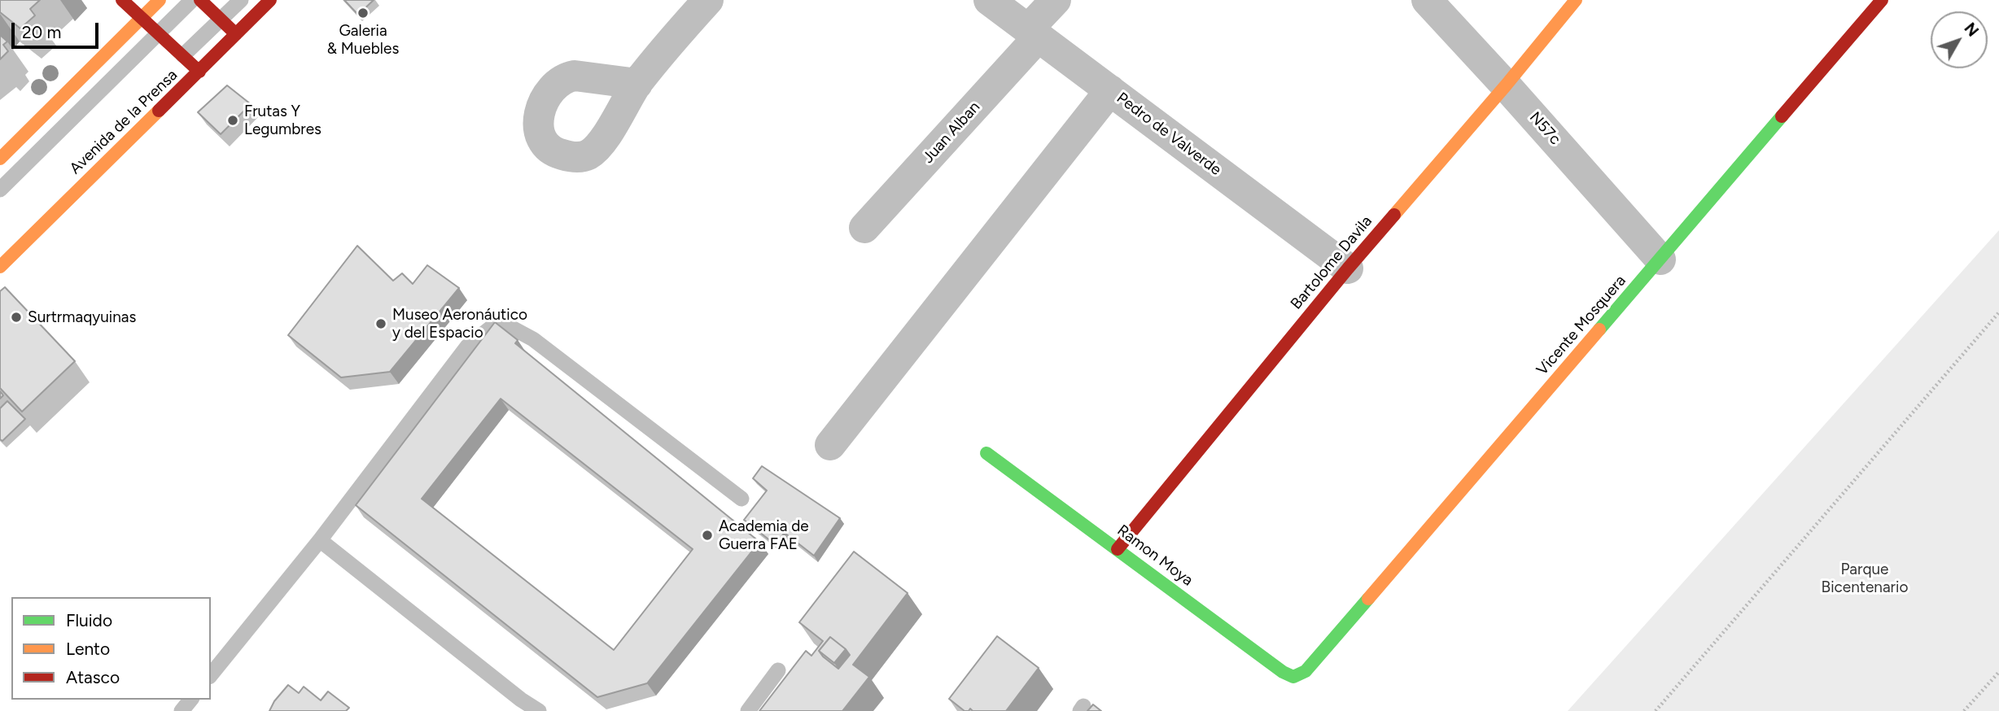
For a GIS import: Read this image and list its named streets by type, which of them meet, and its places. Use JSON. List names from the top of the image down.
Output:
{
  "streets": {
    "street": [
      "Avenida de la Prensa",
      "N57c",
      "Juan Alban",
      "Pedro de Valverde",
      "Bartolome Davila",
      "Vicente Mosquera",
      "Ramon Moya"
    ]
  },
  "crossings": [
    ["N57c", "Bartolome Davila"],
    ["N57c", "Vicente Mosquera"],
    ["Juan Alban", "Pedro de Valverde"],
    ["Pedro de Valverde", "Bartolome Davila"],
    ["Bartolome Davila", "Ramon Moya"],
    ["Vicente Mosquera", "Ramon Moya"]
  ],
  "parks": ["Parque Bicentenario"],
  "places": [
    "Galeria & Muebles",
    "Frutas Y Legumbres",
    "Surtrmaqyuinas",
    "Museo Aeronáutico y del Espacio",
    "Academia de Guerra FAE"
  ],
  "legend": ["Fluido", "Lento", "Atasco"],
  "scale_bar": "20 m",
  "north": "top right"
}
